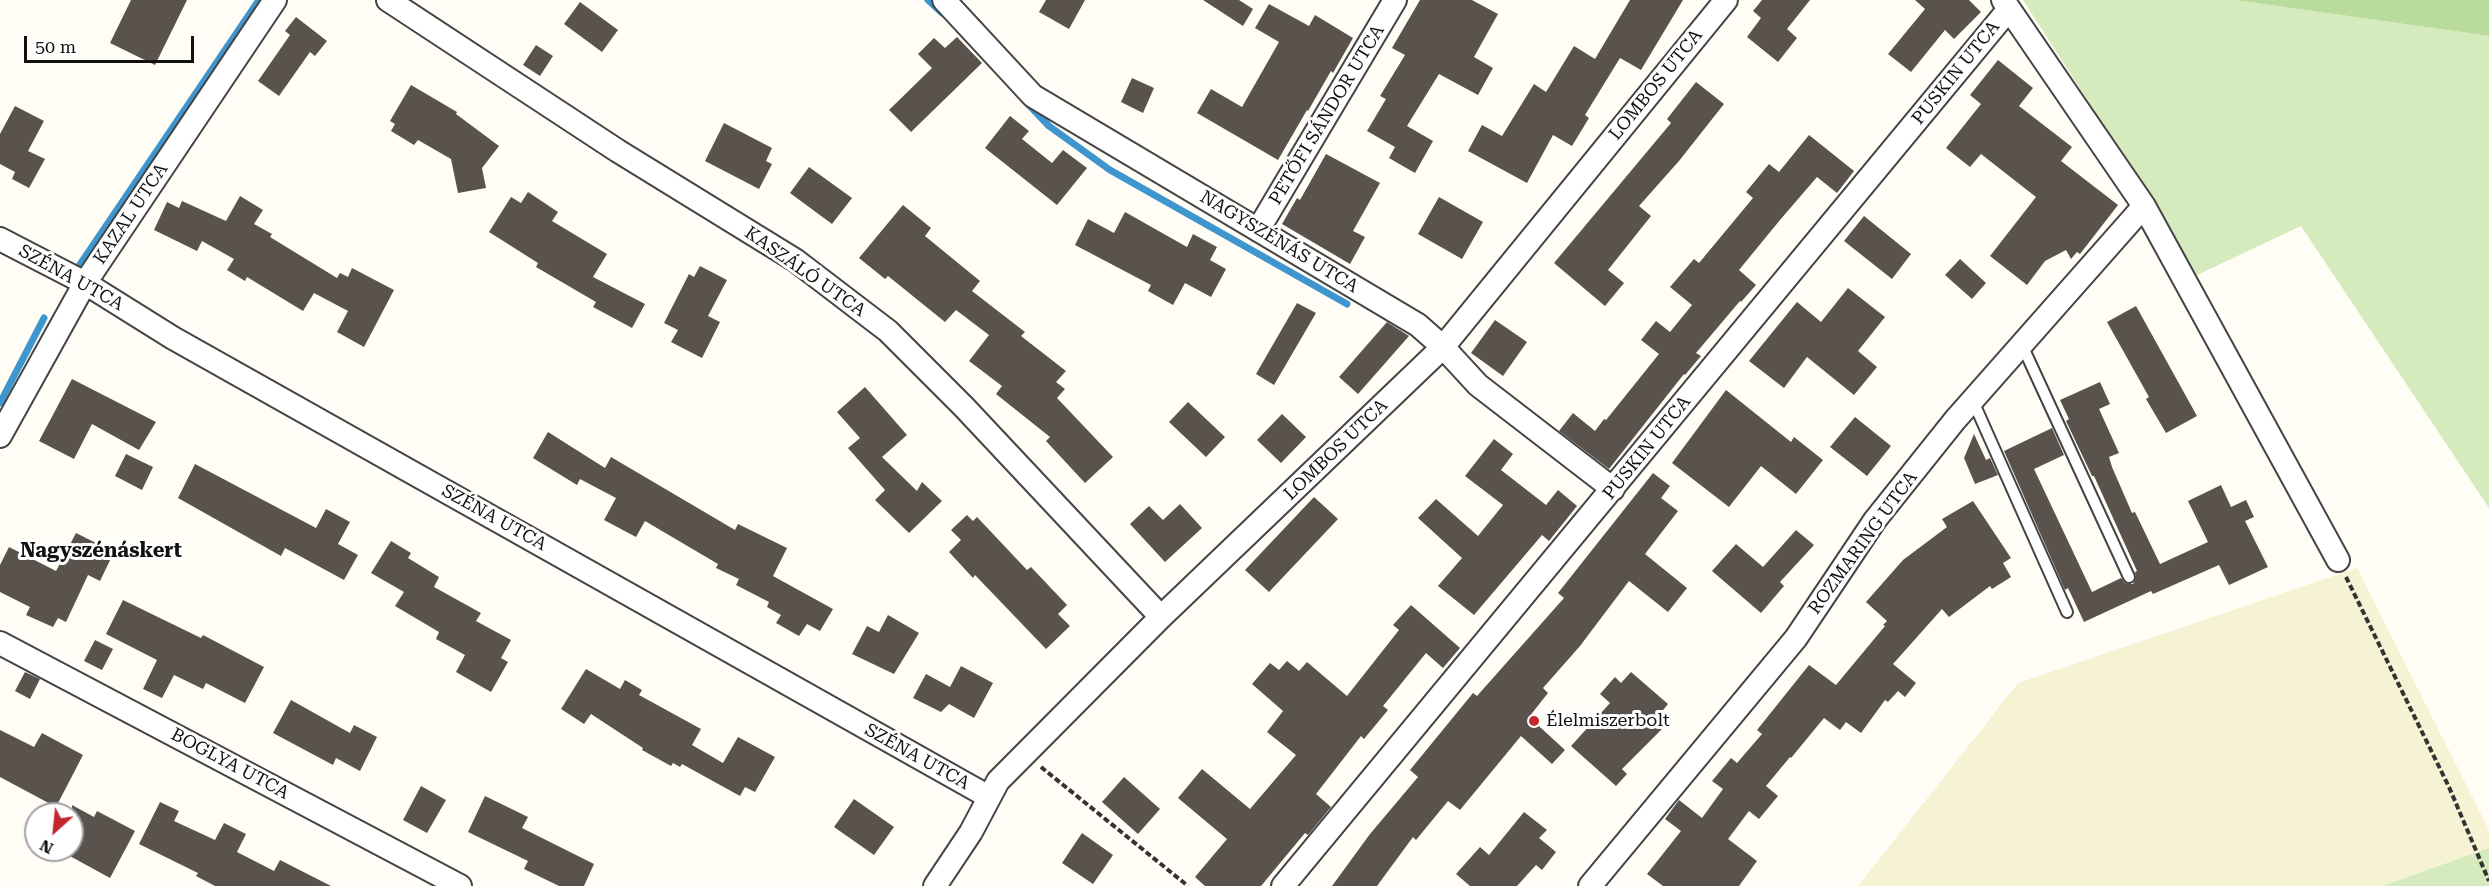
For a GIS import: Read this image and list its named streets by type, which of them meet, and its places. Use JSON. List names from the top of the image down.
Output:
{
  "streets": {
    "street": [
      "PUSKIN UTCA",
      "LOMBOS UTCA",
      "PETŐFI SÁNDOR UTCA",
      "KAZAL UTCA",
      "NAGYSZÉNÁS UTCA",
      "KASZÁLÓ UTCA",
      "SZÉNA UTCA",
      "ROZMARING UTCA",
      "BOGLYA UTCA"
    ]
  },
  "crossings": [
    ["PUSKIN UTCA", "NAGYSZÉNÁS UTCA"],
    ["LOMBOS UTCA", "NAGYSZÉNÁS UTCA"],
    ["LOMBOS UTCA", "KASZÁLÓ UTCA"],
    ["LOMBOS UTCA", "SZÉNA UTCA"],
    ["PETŐFI SÁNDOR UTCA", "NAGYSZÉNÁS UTCA"],
    ["KAZAL UTCA", "SZÉNA UTCA"]
  ],
  "districts": ["Nagyszénáskert"],
  "places": ["Élelmiszerbolt"],
  "scale_bar": "50 m",
  "north": "bottom left"
}
